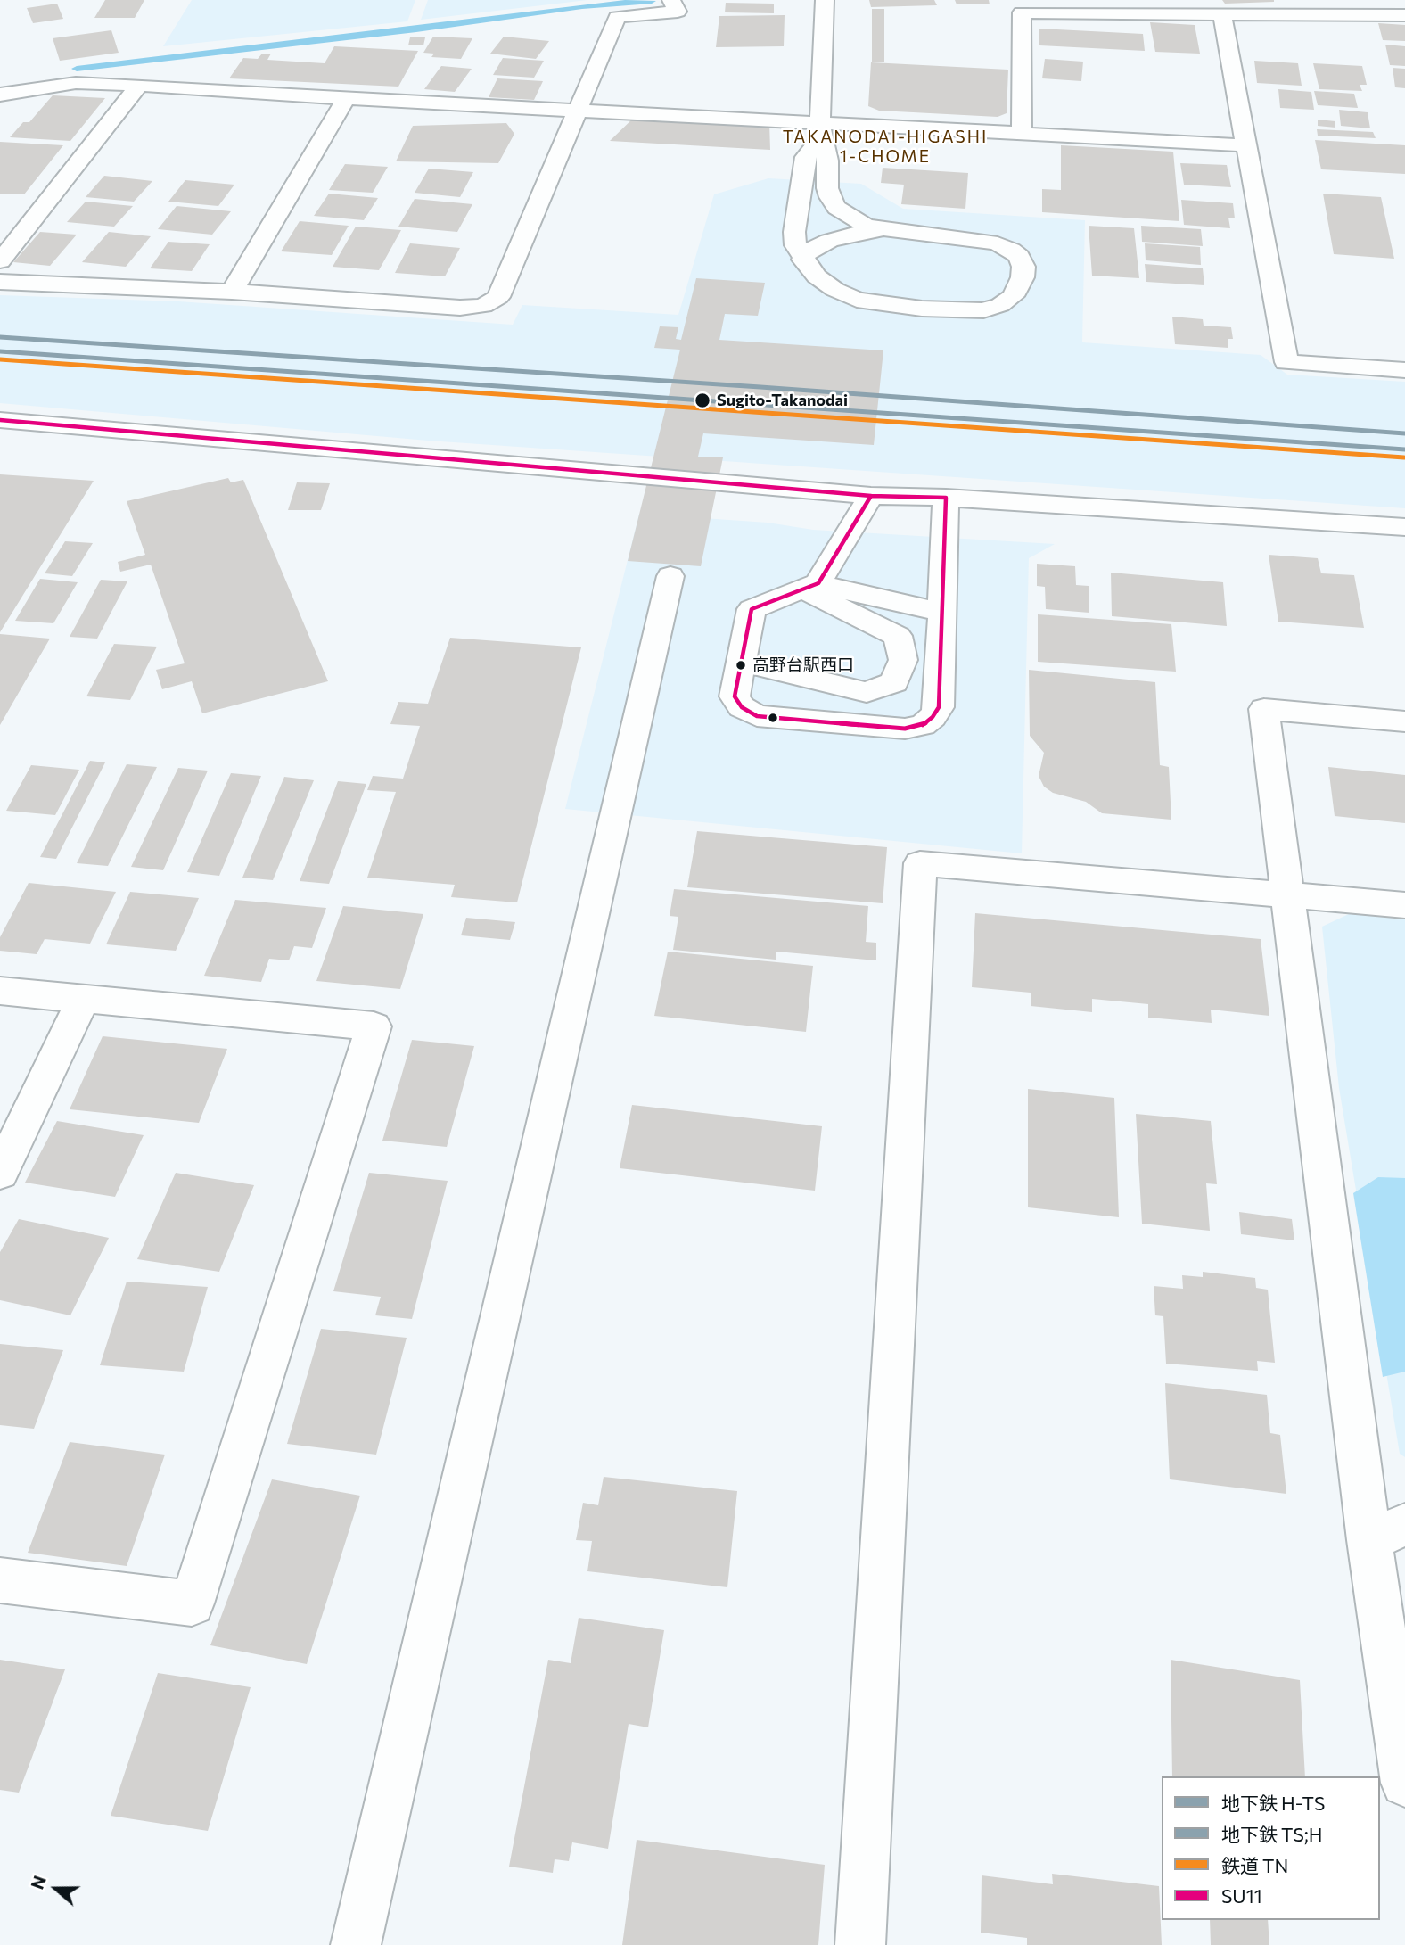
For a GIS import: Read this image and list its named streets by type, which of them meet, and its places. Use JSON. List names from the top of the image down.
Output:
{
  "districts": ["TAKANODAI-HIGASHI 1-CHOME"],
  "places": ["Sugito-Takanodai", "高野台駅西口"],
  "lines": [
    "metro line TS;H",
    "metro line H-TS",
    "rail line TN",
    "transit line SU11"
  ],
  "legend": [
    "地下鉄 H-TS",
    "地下鉄 TS;H",
    "鉄道 TN",
    "SU11"
  ],
  "north": "left"
}
